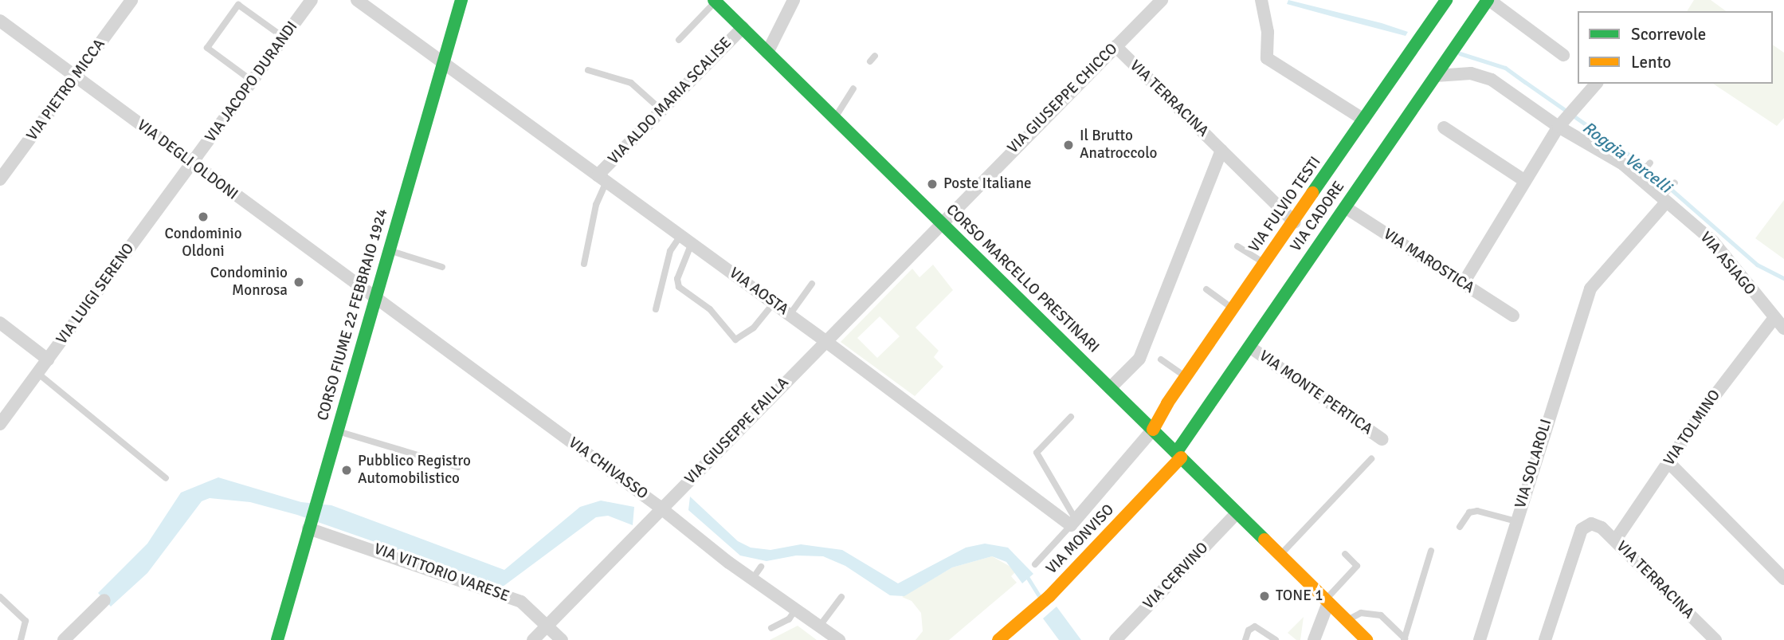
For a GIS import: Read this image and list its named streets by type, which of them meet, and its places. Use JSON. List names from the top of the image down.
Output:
{
  "streets": {
    "main road": [
      "VIA FULVIO TESTI",
      "VIA CADORE",
      "CORSO MARCELLO PRESTINARI",
      "CORSO FIUME 22 FEBBRAIO 1924",
      "VIA MONVISO"
    ],
    "street": [
      "VIA JACOPO DURANDI",
      "VIA PIETRO MICCA",
      "VIA GIUSEPPE CHICCO",
      "VIA TERRACINA",
      "VIA ALDO MARIA SCALISE",
      "VIA DEGLI OLDONI",
      "VIA MAROSTICA",
      "VIA ASIAGO",
      "VIA AOSTA",
      "VIA LUIGI SERENO",
      "VIA MONTE PERTICA",
      "VIA TOLMINO",
      "VIA GIUSEPPE FAILLA",
      "VIA SOLAROLI",
      "VIA CHIVASSO",
      "VIA VITTORIO VARESE",
      "VIA CERVINO"
    ]
  },
  "crossings": [
    ["VIA JACOPO DURANDI", "VIA DEGLI OLDONI"],
    ["VIA JACOPO DURANDI", "VIA LUIGI SERENO"],
    ["VIA PIETRO MICCA", "VIA DEGLI OLDONI"],
    ["VIA GIUSEPPE CHICCO", "VIA TERRACINA"],
    ["VIA GIUSEPPE CHICCO", "CORSO MARCELLO PRESTINARI"],
    ["VIA GIUSEPPE CHICCO", "VIA GIUSEPPE FAILLA"],
    ["VIA TERRACINA", "VIA FULVIO TESTI"],
    ["VIA TERRACINA", "CORSO MARCELLO PRESTINARI"],
    ["VIA TERRACINA", "VIA TOLMINO"],
    ["VIA ALDO MARIA SCALISE", "CORSO MARCELLO PRESTINARI"],
    ["VIA ALDO MARIA SCALISE", "VIA AOSTA"],
    ["VIA DEGLI OLDONI", "VIA LUIGI SERENO"],
    ["VIA DEGLI OLDONI", "CORSO FIUME 22 FEBBRAIO 1924"],
    ["VIA DEGLI OLDONI", "VIA CHIVASSO"],
    ["VIA FULVIO TESTI", "CORSO MARCELLO PRESTINARI"],
    ["VIA CADORE", "VIA MAROSTICA"],
    ["VIA CADORE", "VIA ASIAGO"],
    ["VIA CADORE", "CORSO MARCELLO PRESTINARI"],
    ["VIA CADORE", "VIA MONTE PERTICA"],
    ["VIA CADORE", "VIA MONVISO"],
    ["VIA ASIAGO", "VIA TOLMINO"],
    ["VIA ASIAGO", "VIA SOLAROLI"],
    ["CORSO MARCELLO PRESTINARI", "VIA GIUSEPPE FAILLA"],
    ["CORSO MARCELLO PRESTINARI", "VIA MONVISO"],
    ["CORSO MARCELLO PRESTINARI", "VIA CERVINO"],
    ["VIA AOSTA", "CORSO FIUME 22 FEBBRAIO 1924"],
    ["VIA AOSTA", "VIA GIUSEPPE FAILLA"],
    ["CORSO FIUME 22 FEBBRAIO 1924", "VIA CHIVASSO"],
    ["CORSO FIUME 22 FEBBRAIO 1924", "VIA VITTORIO VARESE"],
    ["VIA GIUSEPPE FAILLA", "VIA CHIVASSO"],
    ["VIA GIUSEPPE FAILLA", "VIA VITTORIO VARESE"]
  ],
  "water": ["Roggia Vercelli"],
  "places": [
    "Il Brutto Anatroccolo",
    "Poste Italiane",
    "Condominio Oldoni",
    "Condominio Monrosa",
    "Pubblico Registro Automobilistico",
    "TONE 1"
  ],
  "legend": ["Scorrevole", "Lento"]
}
